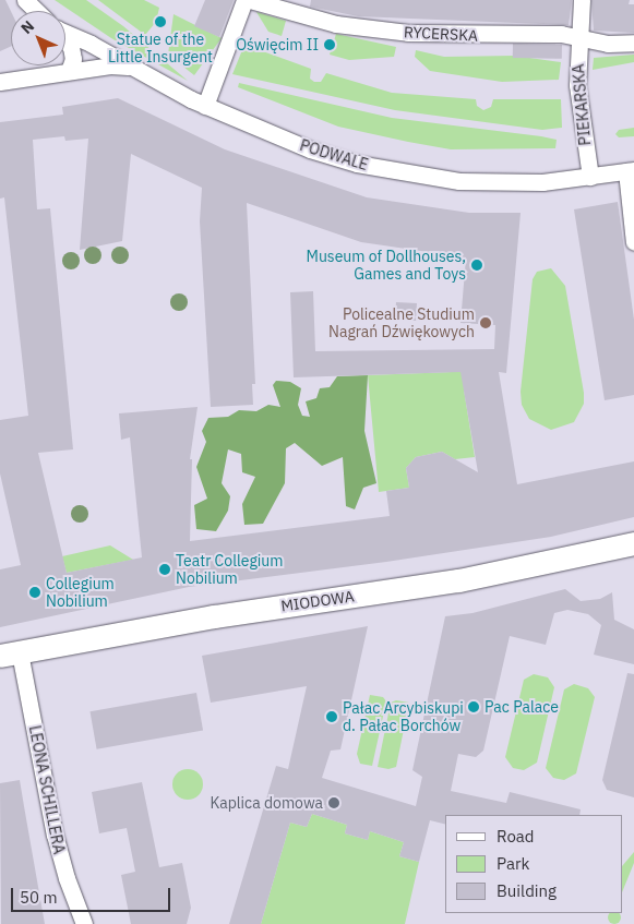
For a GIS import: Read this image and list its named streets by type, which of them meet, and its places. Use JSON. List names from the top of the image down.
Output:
{
  "streets": {
    "street": [
      "RYCERSKA",
      "PIEKARSKA",
      "PODWALE",
      "MIODOWA",
      "LEONA SCHILLERA"
    ]
  },
  "crossings": [
    ["RYCERSKA", "PIEKARSKA"],
    ["PIEKARSKA", "PODWALE"],
    ["MIODOWA", "LEONA SCHILLERA"]
  ],
  "places": [
    "Statue of the Little Insurgent",
    "Oświęcim II",
    "Museum of Dollhouses, Games and Toys",
    "Policealne Studium Nagrań Dźwiękowych",
    "Teatr Collegium Nobilium",
    "Collegium Nobilium",
    "Pac Palace",
    "Pałac Arcybiskupi d. Pałac Borchów",
    "Kaplica domowa"
  ],
  "legend": ["Road", "Park", "Building"],
  "scale_bar": "50 m",
  "north": "top left"
}
